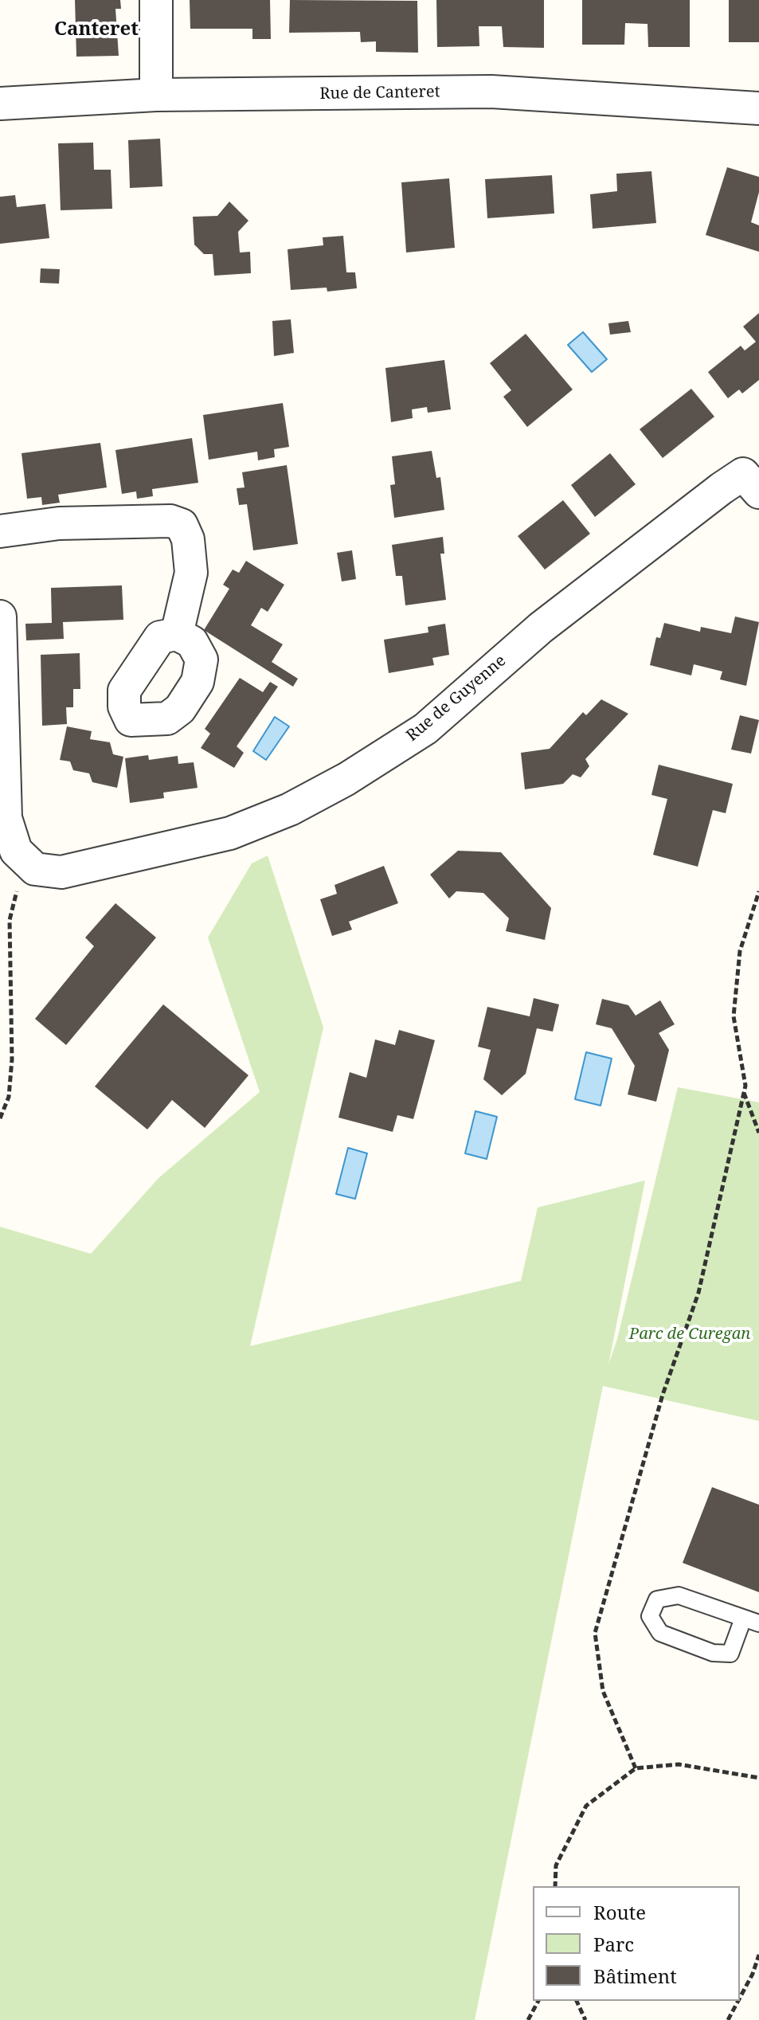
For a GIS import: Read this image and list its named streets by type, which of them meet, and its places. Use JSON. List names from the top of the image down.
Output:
{
  "streets": {
    "street": ["Rue de Canteret", "Rue de Guyenne"]
  },
  "districts": ["Canteret"],
  "parks": ["Parc de Curegan"],
  "legend": ["Route", "Parc", "Bâtiment"]
}
